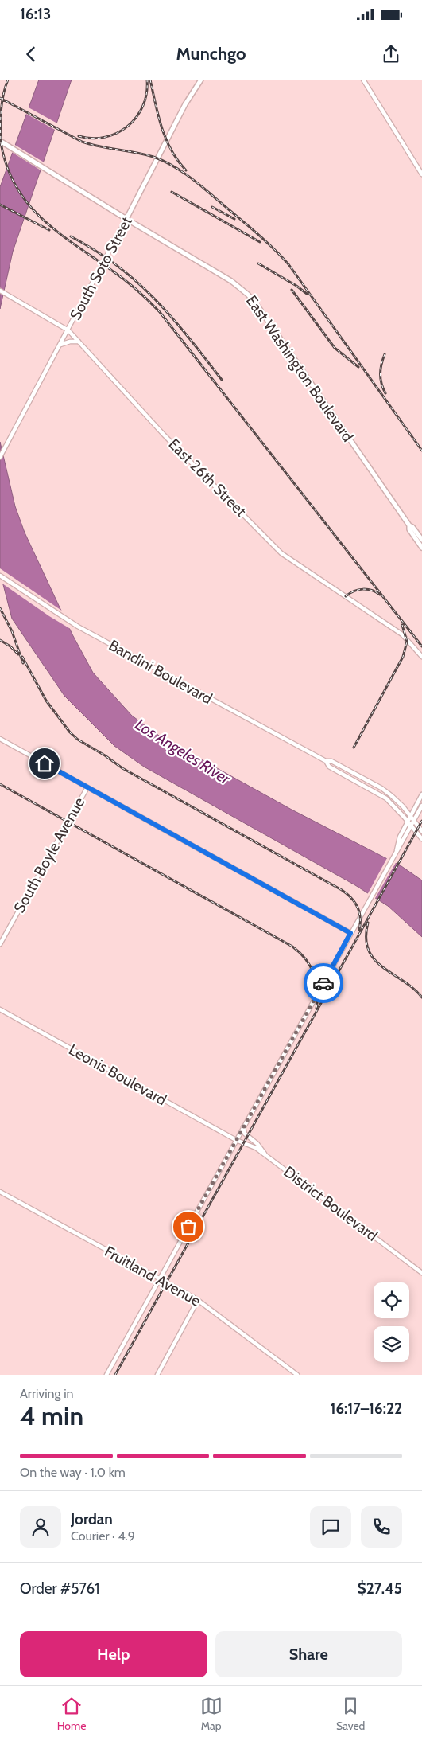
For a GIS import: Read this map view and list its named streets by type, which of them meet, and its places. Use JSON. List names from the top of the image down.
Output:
{
  "streets": {
    "main road": [
      "South Soto Street",
      "East Washington Boulevard",
      "East 26th Street",
      "Bandini Boulevard",
      "South Boyle Avenue",
      "Leonis Boulevard",
      "District Boulevard",
      "Fruitland Avenue"
    ]
  },
  "crossings": [
    ["South Soto Street", "East Washington Boulevard"],
    ["South Soto Street", "East 26th Street"],
    ["Leonis Boulevard", "District Boulevard"]
  ],
  "water": ["Los Angeles River"],
  "page": {
    "status": "16:13",
    "header": "Munchgo",
    "heading": ["4 min", "Arriving in", "16:17–16:22"],
    "panel": [
      "Jordan",
      "Courier · 4.9",
      "Order #5761",
      "$27.45"
    ],
    "bar": "On the way · 1.0 km",
    "buttons": ["Help", "Share"],
    "tabs": ["Home", "Map", "Saved"]
  }
}
